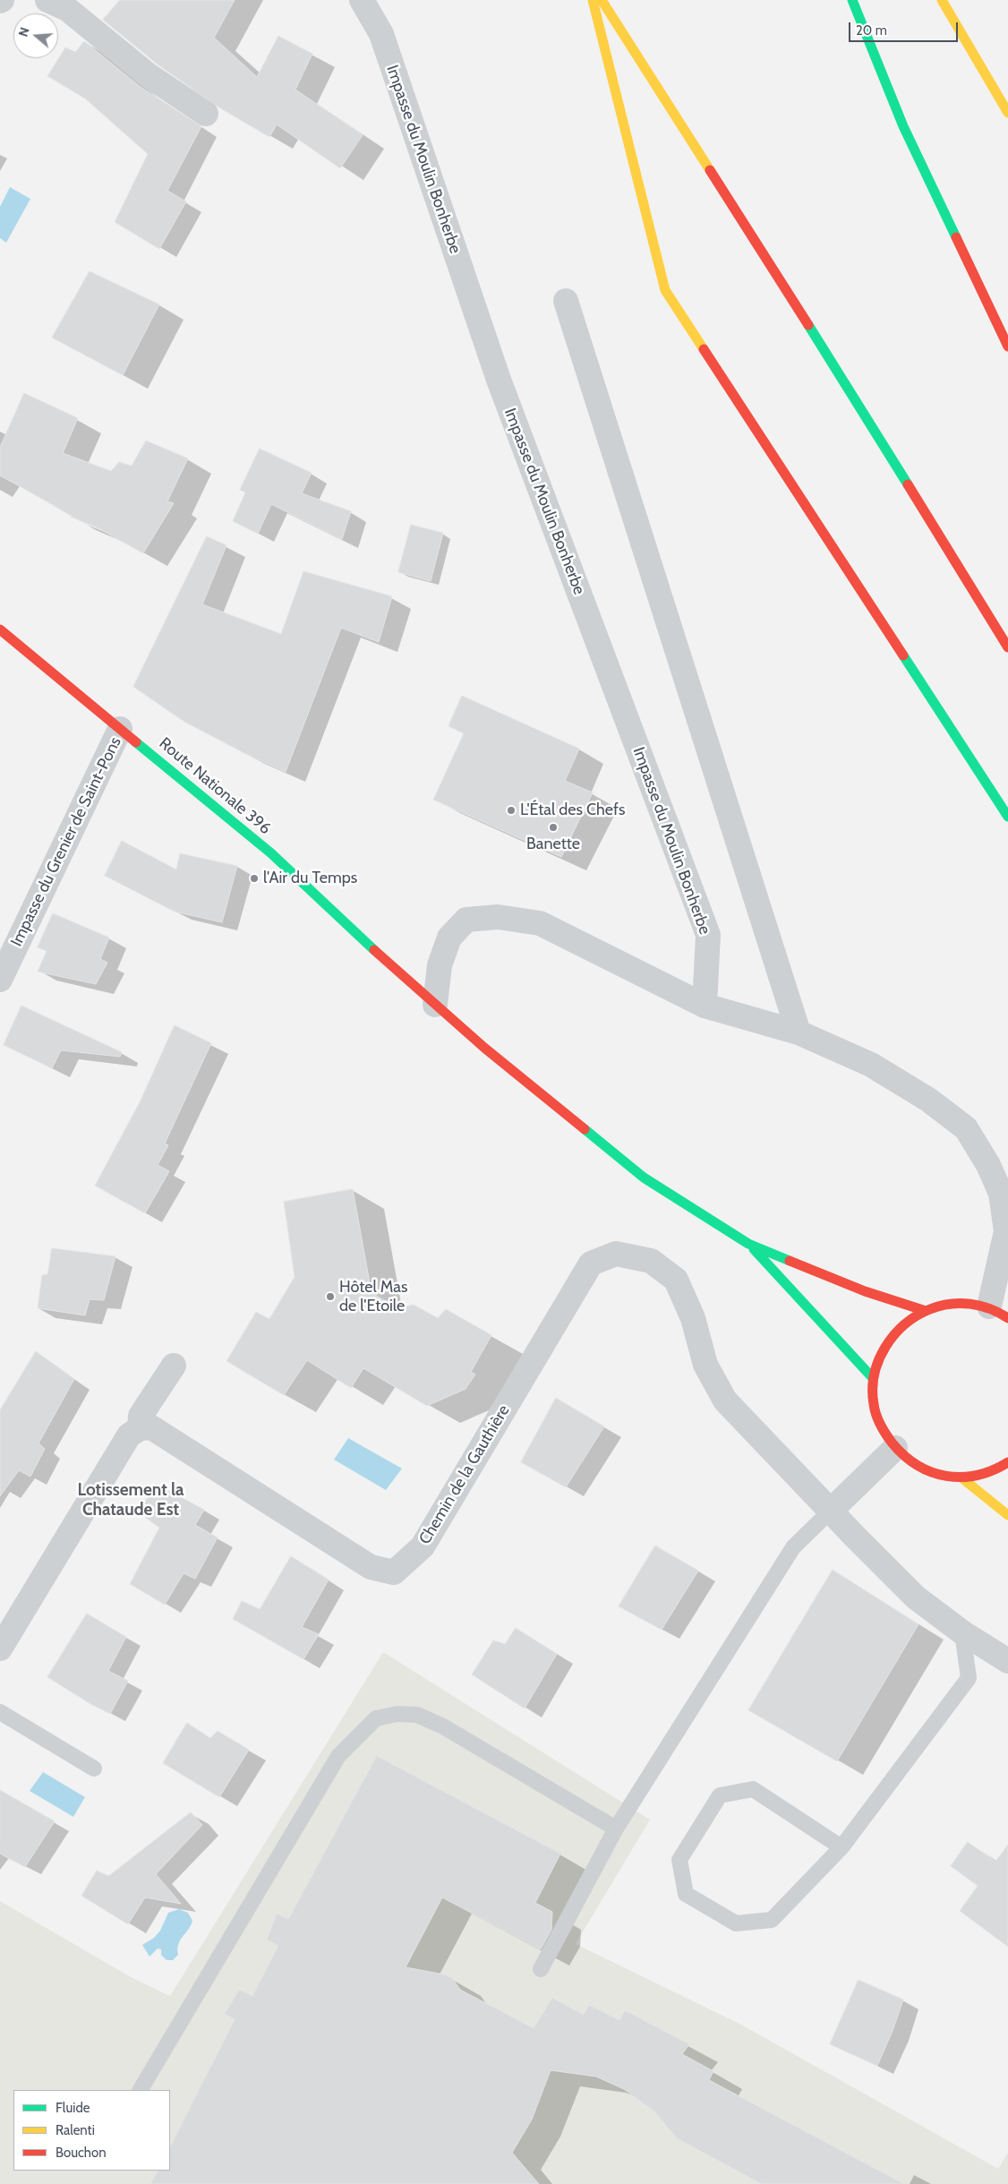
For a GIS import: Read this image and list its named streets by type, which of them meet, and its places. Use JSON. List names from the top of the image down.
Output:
{
  "streets": {
    "main road": ["Route Nationale 396"],
    "street": ["Impasse du Moulin Bonherbe", "Impasse du Grenier de Saint-Pons", "Chemin de la Gauthière"]
  },
  "crossings": [
    ["Route Nationale 396", "Impasse du Grenier de Saint-Pons"]
  ],
  "districts": ["Lotissement la Chataude Est"],
  "places": [
    "L'Étal des Chefs",
    "Banette",
    "l'Air du Temps",
    "Hôtel Mas de l'Etoile"
  ],
  "legend": ["Fluide", "Ralenti", "Bouchon"],
  "scale_bar": "20 m",
  "north": "left"
}
